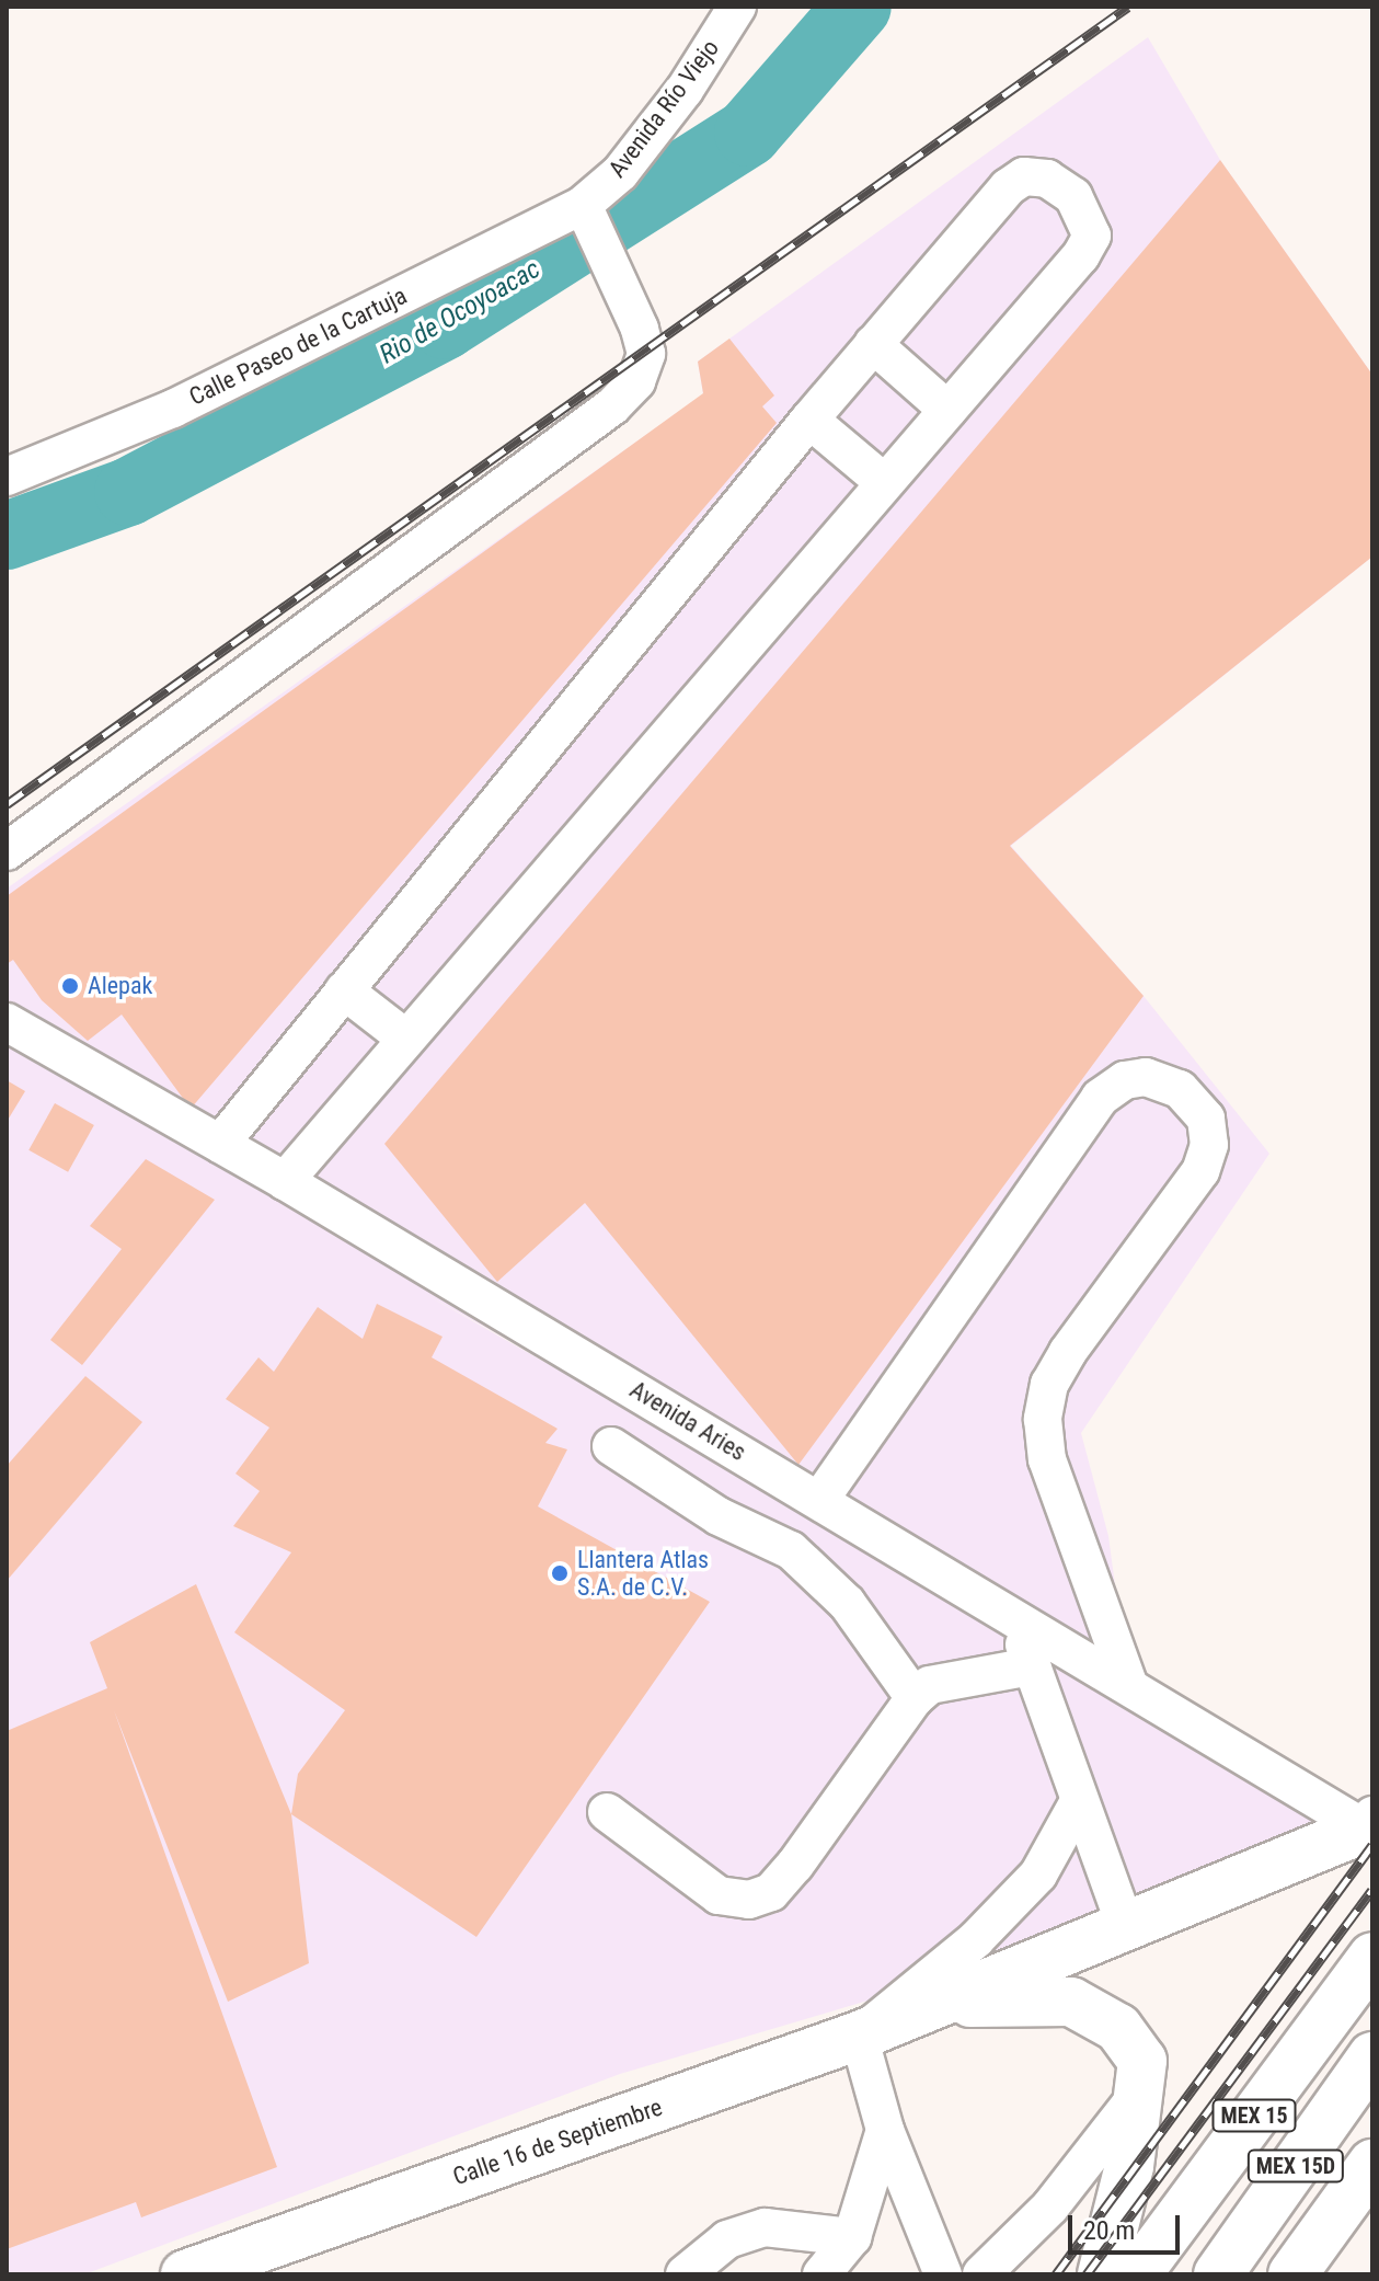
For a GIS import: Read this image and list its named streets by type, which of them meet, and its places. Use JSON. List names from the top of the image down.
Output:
{
  "streets": {
    "main road": ["MEX 15", "Calle 16 de Septiembre", "MEX 15D"],
    "street": ["Avenida Río Viejo", "Calle Paseo de la Cartuja", "Avenida Aries"]
  },
  "crossings": [
    ["Avenida Río Viejo", "Calle Paseo de la Cartuja"],
    ["Avenida Aries", "Calle 16 de Septiembre"]
  ],
  "water": ["Rio de Ocoyoacac"],
  "places": ["Alepak", "Llantera Atlas S.A. de C.V."],
  "scale_bar": "20 m"
}
